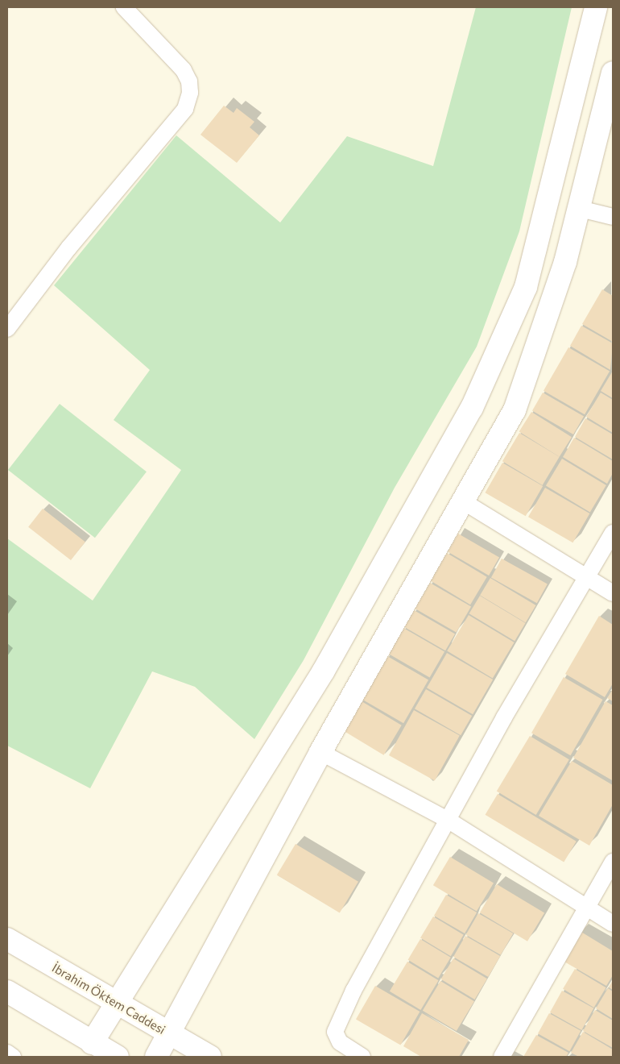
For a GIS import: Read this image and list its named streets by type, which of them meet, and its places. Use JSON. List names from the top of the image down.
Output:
{
  "streets": {
    "main road": ["İbrahim Öktem Caddesi"]
  }
}
